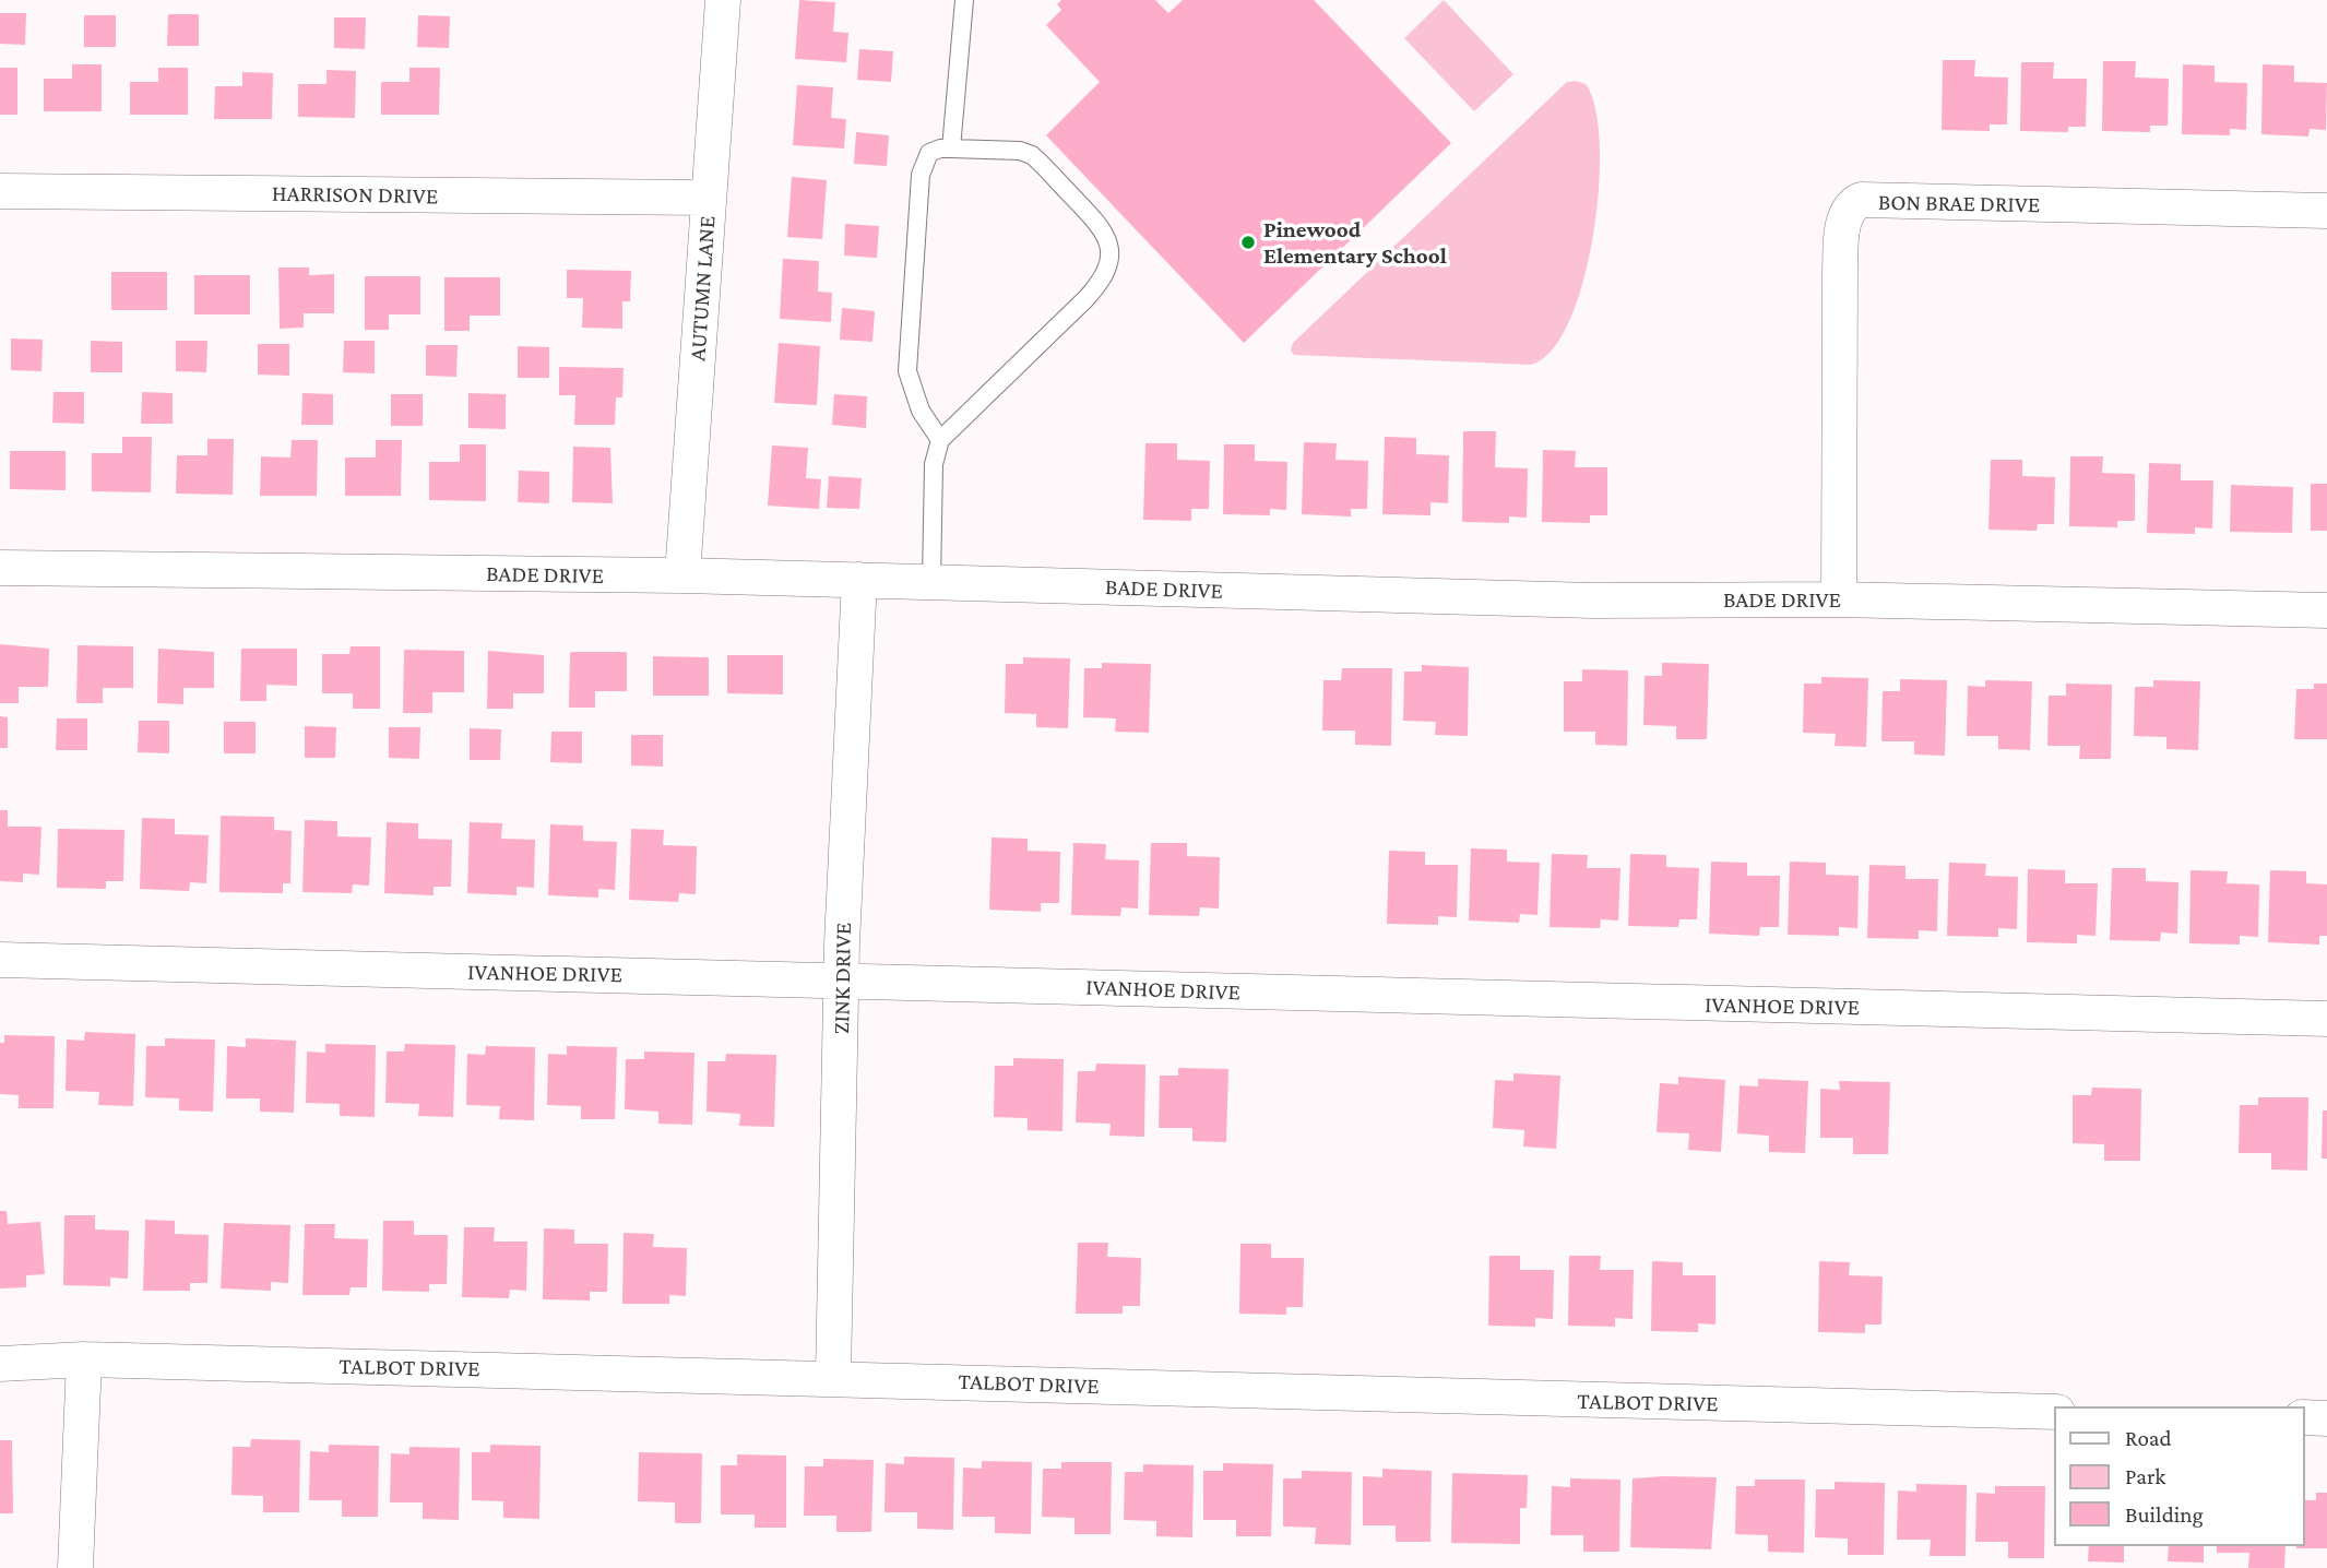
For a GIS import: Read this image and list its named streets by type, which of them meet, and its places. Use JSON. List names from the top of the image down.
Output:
{
  "streets": {
    "street": [
      "HARRISON DRIVE",
      "BON BRAE DRIVE",
      "AUTUMN LANE",
      "BADE DRIVE",
      "IVANHOE DRIVE",
      "ZINK DRIVE",
      "TALBOT DRIVE"
    ]
  },
  "crossings": [
    ["HARRISON DRIVE", "AUTUMN LANE"],
    ["BON BRAE DRIVE", "BADE DRIVE"],
    ["AUTUMN LANE", "BADE DRIVE"],
    ["BADE DRIVE", "ZINK DRIVE"],
    ["IVANHOE DRIVE", "ZINK DRIVE"],
    ["ZINK DRIVE", "TALBOT DRIVE"]
  ],
  "places": ["Pinewood Elementary School"],
  "legend": ["Road", "Park", "Building"]
}
